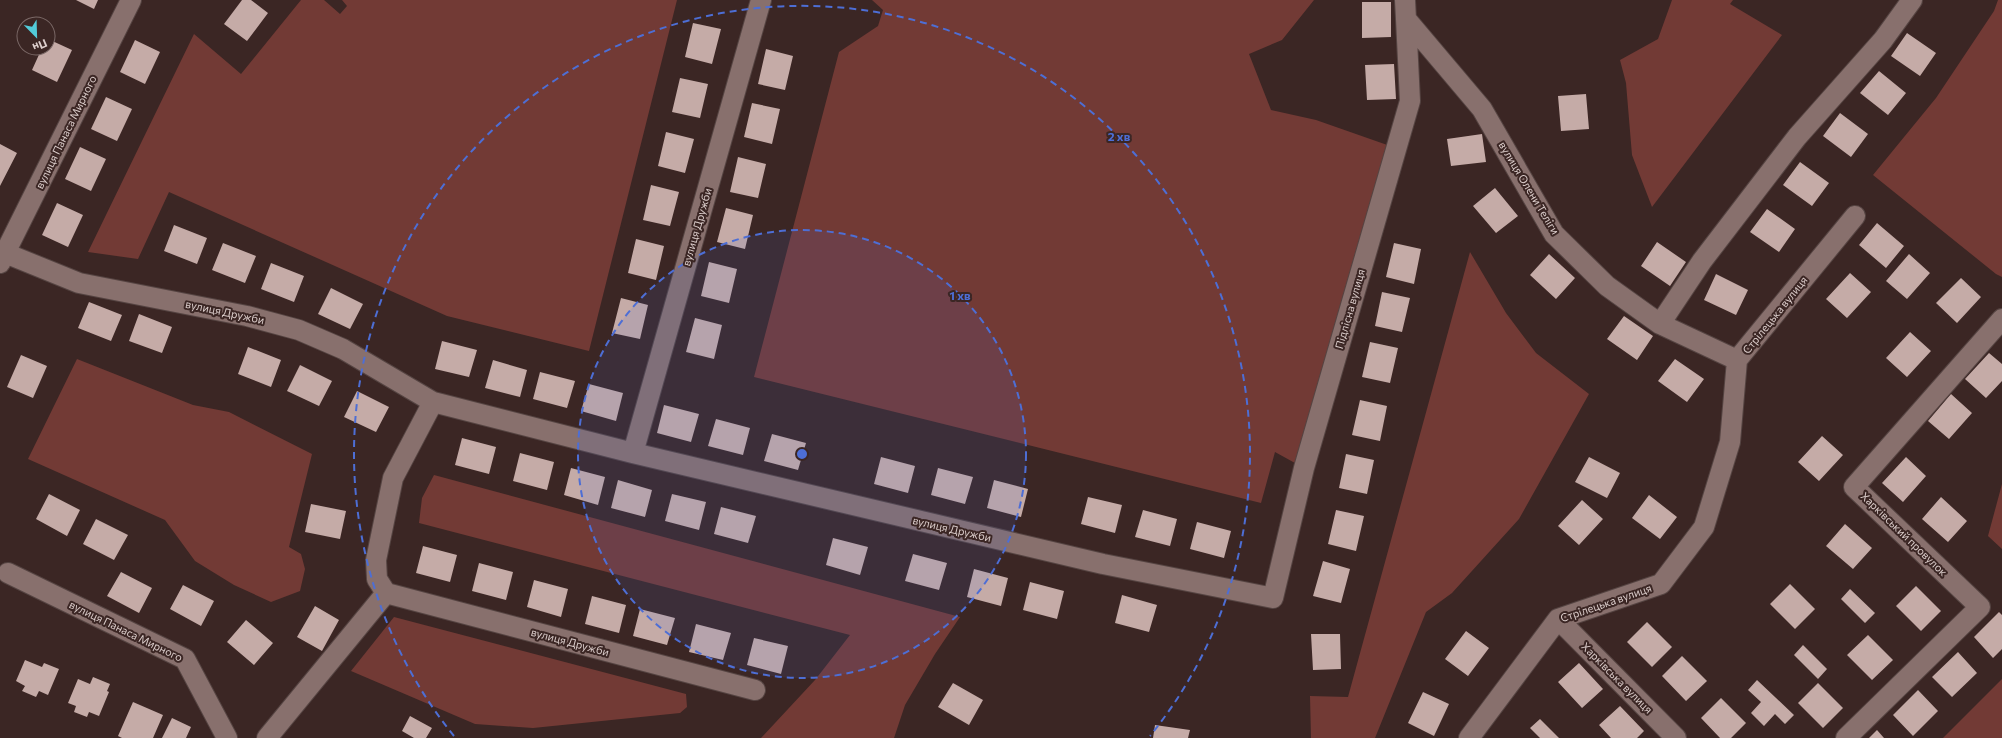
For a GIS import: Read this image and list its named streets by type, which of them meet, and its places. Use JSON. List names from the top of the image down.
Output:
{
  "streets": {
    "street": [
      "вулиця Панаса Мирного",
      "вулиця Олени Теліги",
      "вулиця Дружби",
      "Підлісна вулиця",
      "Стрілецька вулиця",
      "Харківський провулок",
      "Харківська вулиця"
    ]
  },
  "crossings": [
    ["вулиця Панаса Мирного", "вулиця Дружби"],
    ["вулиця Олени Теліги", "Підлісна вулиця"],
    ["вулиця Олени Теліги", "Стрілецька вулиця"],
    ["вулиця Дружби", "Підлісна вулиця"],
    ["Стрілецька вулиця", "Харківська вулиця"]
  ],
  "north": "bottom right",
  "rings": ["2 хв", "1 хв"]
}
